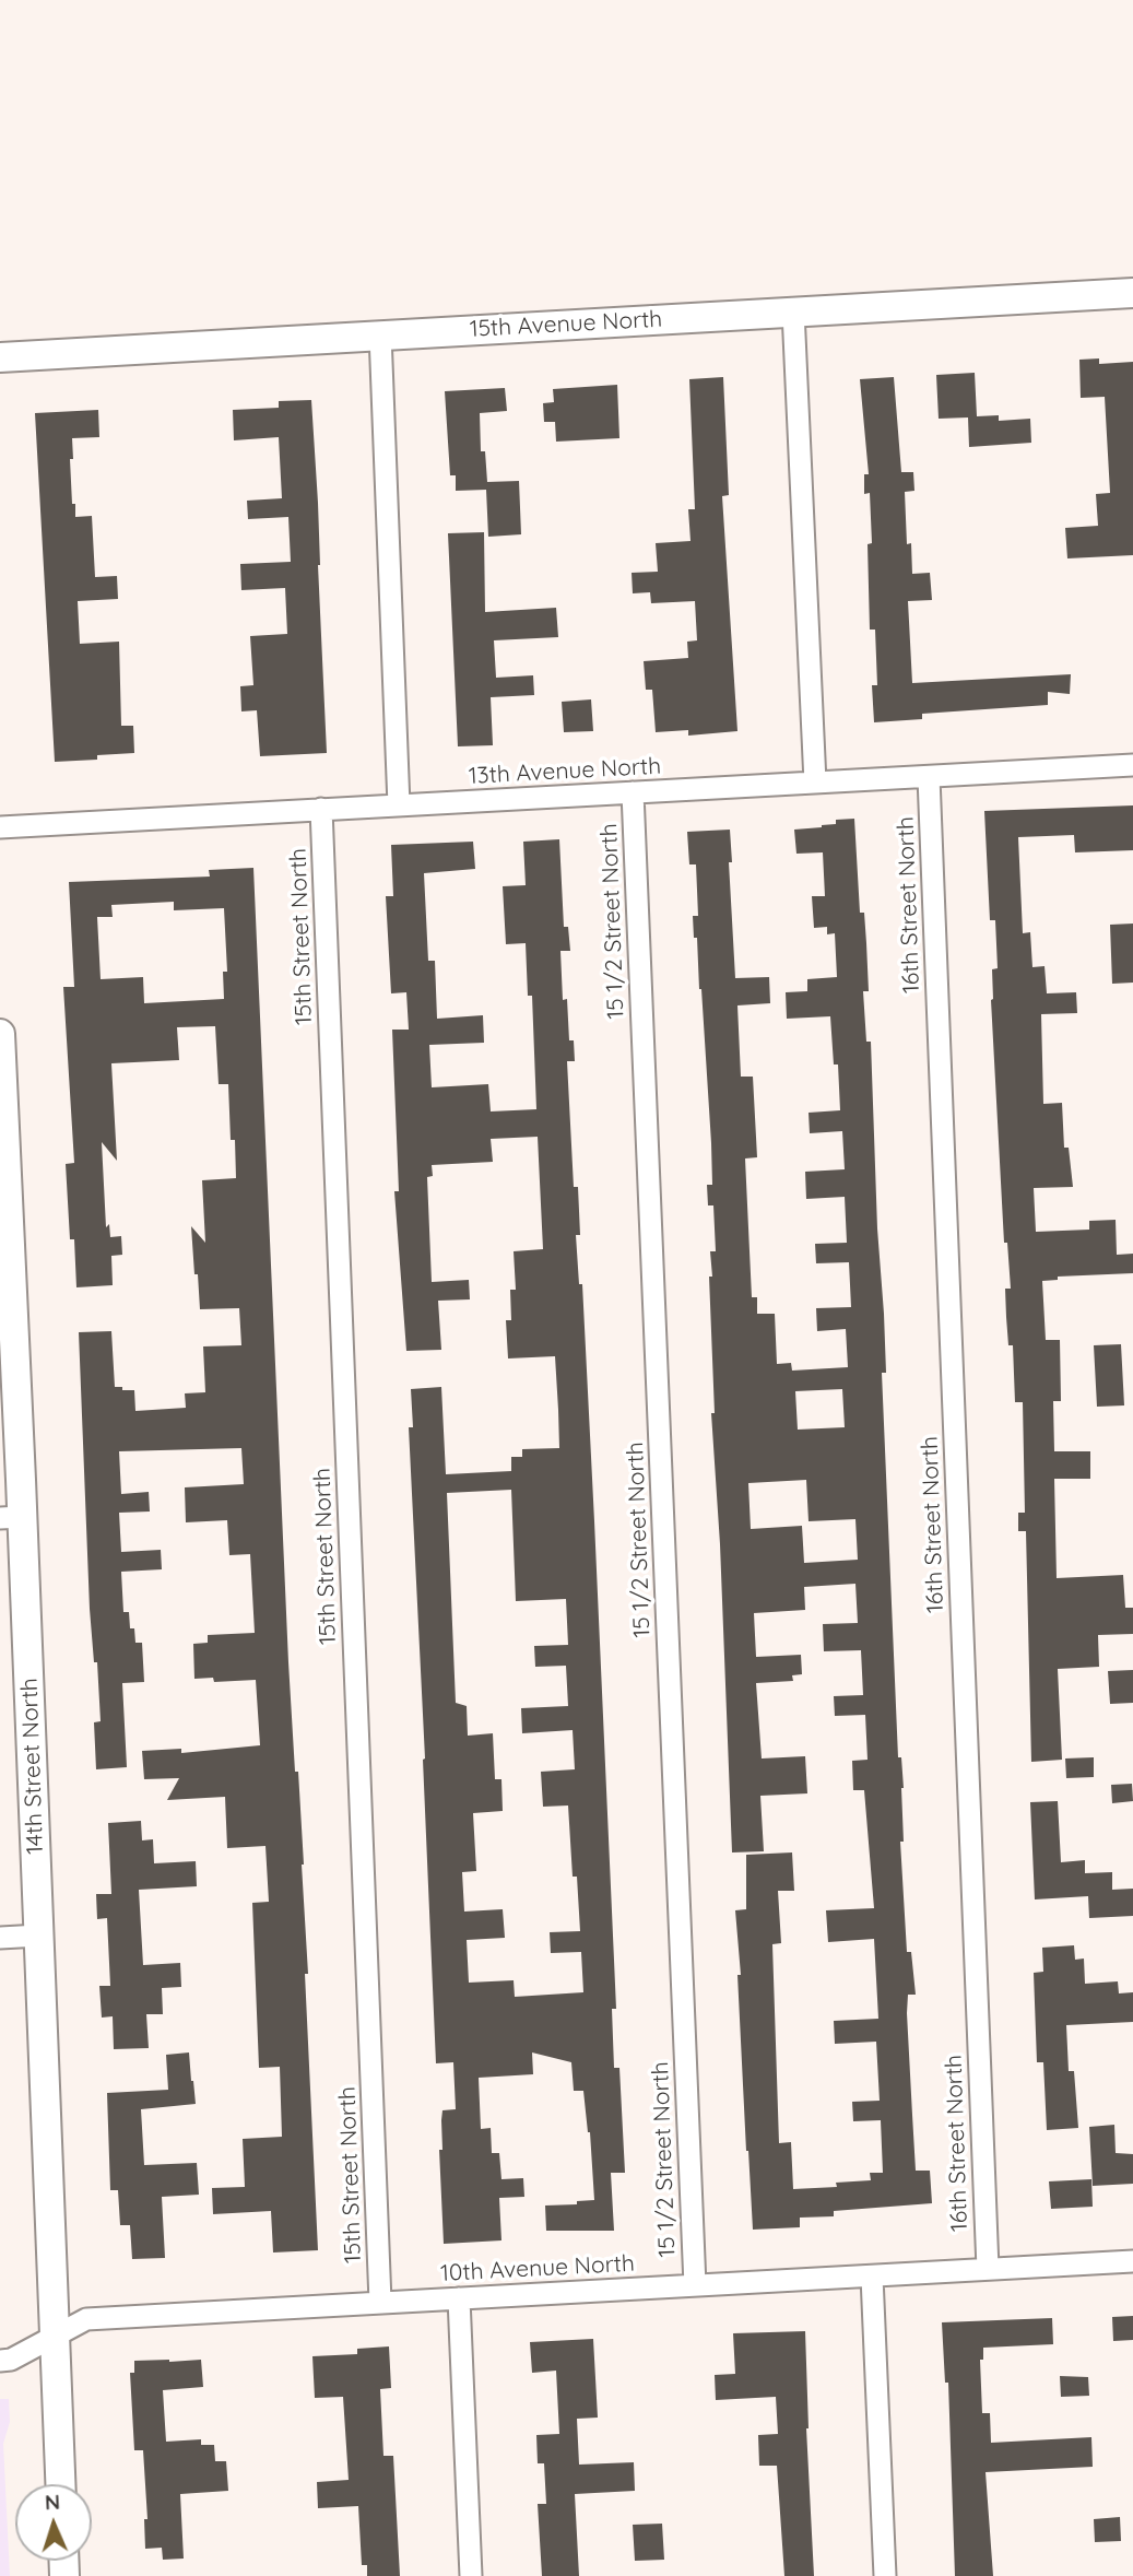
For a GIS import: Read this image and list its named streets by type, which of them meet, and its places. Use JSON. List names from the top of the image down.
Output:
{
  "streets": {
    "street": [
      "15th Avenue North",
      "13th Avenue North",
      "16th Street North",
      "15 1/2 Street North",
      "15th Street North",
      "14th Street North",
      "10th Avenue North"
    ]
  },
  "crossings": [
    ["13th Avenue North", "16th Street North"],
    ["13th Avenue North", "15 1/2 Street North"],
    ["13th Avenue North", "15th Street North"],
    ["16th Street North", "10th Avenue North"],
    ["15 1/2 Street North", "10th Avenue North"],
    ["15th Street North", "10th Avenue North"],
    ["14th Street North", "10th Avenue North"]
  ],
  "north": "top"
}
